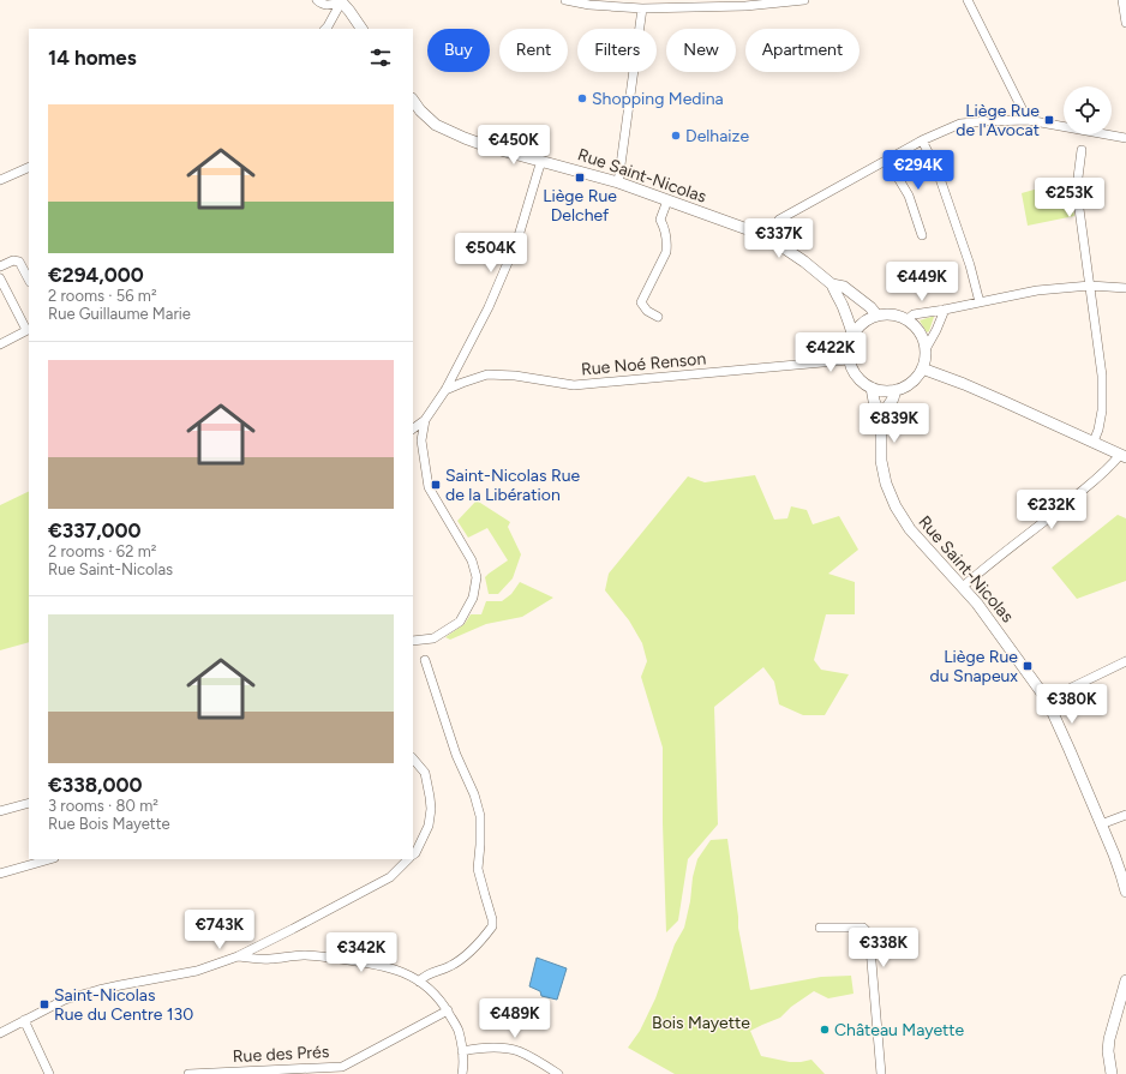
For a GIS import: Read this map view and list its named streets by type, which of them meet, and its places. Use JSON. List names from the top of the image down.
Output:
{
  "streets": {
    "street": ["Rue Saint-Nicolas", "Rue Noé Renson", "Rue des Prés"]
  },
  "crossings": [
    ["Rue Saint-Nicolas", "Rue Noé Renson"]
  ],
  "parks": ["Bois Mayette"],
  "places": {
    "other": ["Shopping Medina", "Delhaize", "Château Mayette"],
    "transit": [
      "Liège Rue de l'Avocat",
      "Liège Rue Delchef",
      "Saint-Nicolas Rue de la Libération",
      "Liège Rue du Snapeux",
      "Saint-Nicolas Rue du Centre 130"
    ]
  },
  "page": {
    "chip": [
      "Buy",
      "Rent",
      "Filters",
      "New",
      "Apartment"
    ],
    "heading": "14 homes",
    "list": [
      {
        "name": "€294,000",
        "note": "2 rooms · 56 m² · Rue Guillaume Marie"
      },
      {
        "name": "€337,000",
        "note": "2 rooms · 62 m² · Rue Saint-Nicolas"
      },
      {
        "name": "€338,000",
        "note": "3 rooms · 80 m² · Rue Bois Mayette"
      }
    ],
    "price": [
      "€450K",
      "€294K",
      "€253K",
      "€337K",
      "€504K",
      "€449K",
      "€422K",
      "€839K",
      "€232K",
      "€380K",
      "€743K",
      "€338K",
      "€342K",
      "€489K"
    ]
  }
}
